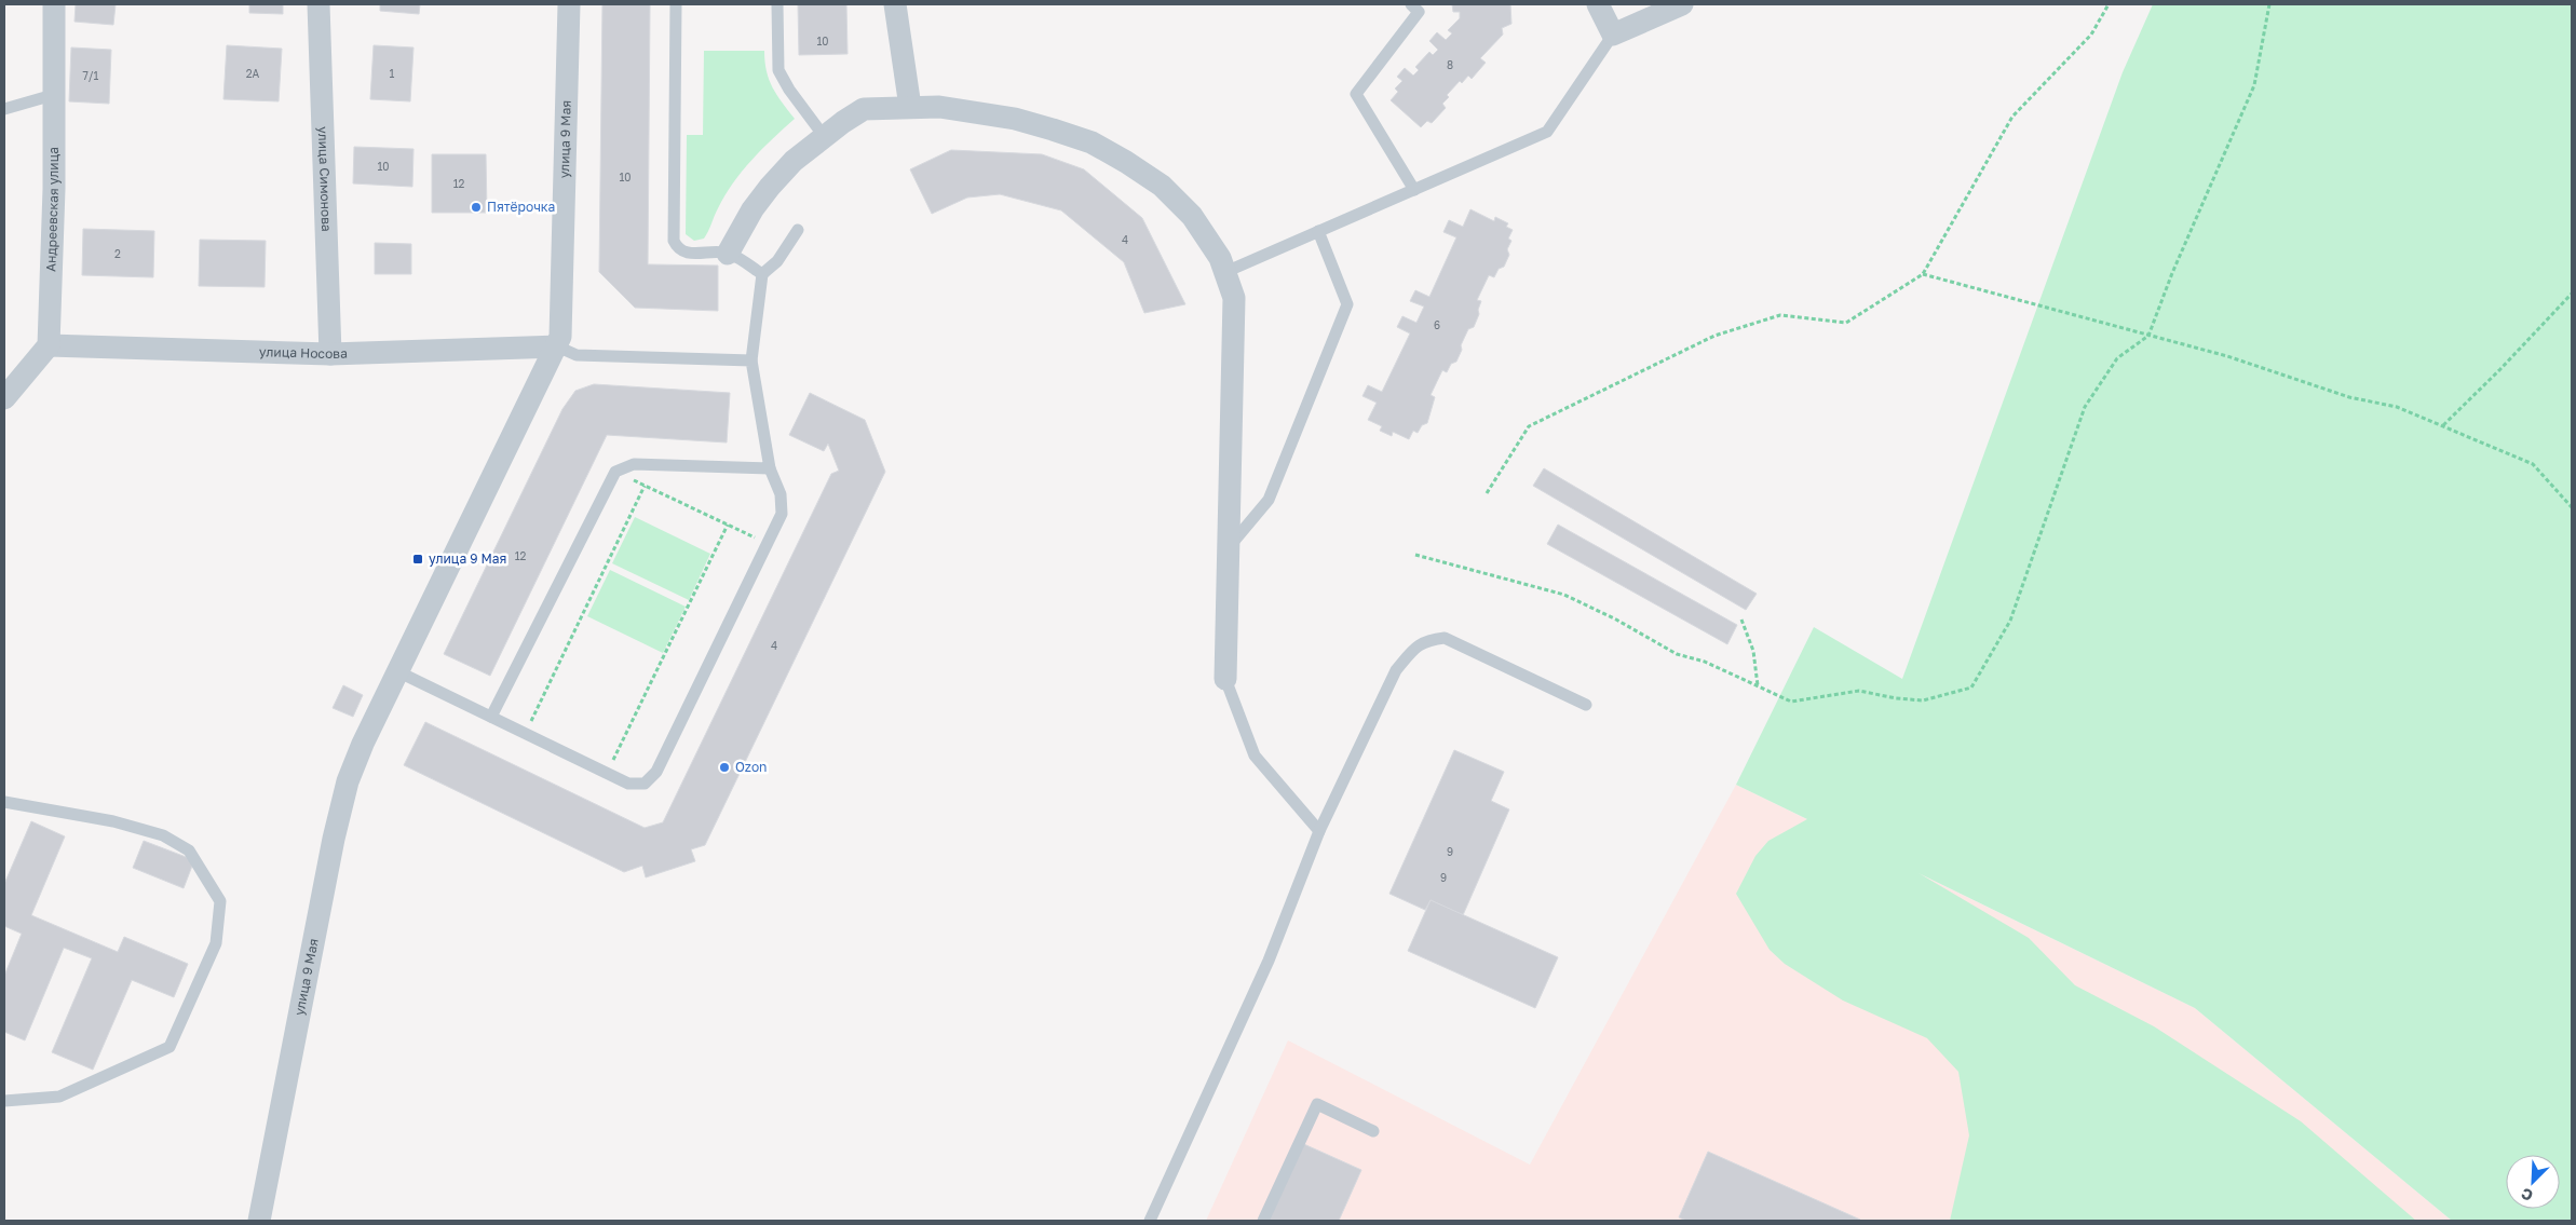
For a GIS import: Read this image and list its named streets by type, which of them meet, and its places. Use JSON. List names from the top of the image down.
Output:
{
  "streets": {
    "street": [
      "улица 9 Мая",
      "улица Симонова",
      "Андреевская улица",
      "улица Носова"
    ]
  },
  "crossings": [
    ["улица 9 Мая", "улица Носова"],
    ["улица Симонова", "улица Носова"],
    ["Андреевская улица", "улица Носова"]
  ],
  "places": {
    "other": ["Пятёрочка", "Ozon"],
    "transit": ["улица 9 Мая"]
  },
  "house_numbers": [
    "10",
    "8",
    "2А",
    "1",
    "7/1",
    "10",
    "10",
    "12",
    "4",
    "2",
    "6",
    "12",
    "4",
    "9",
    "9"
  ],
  "north": "bottom left"
}
